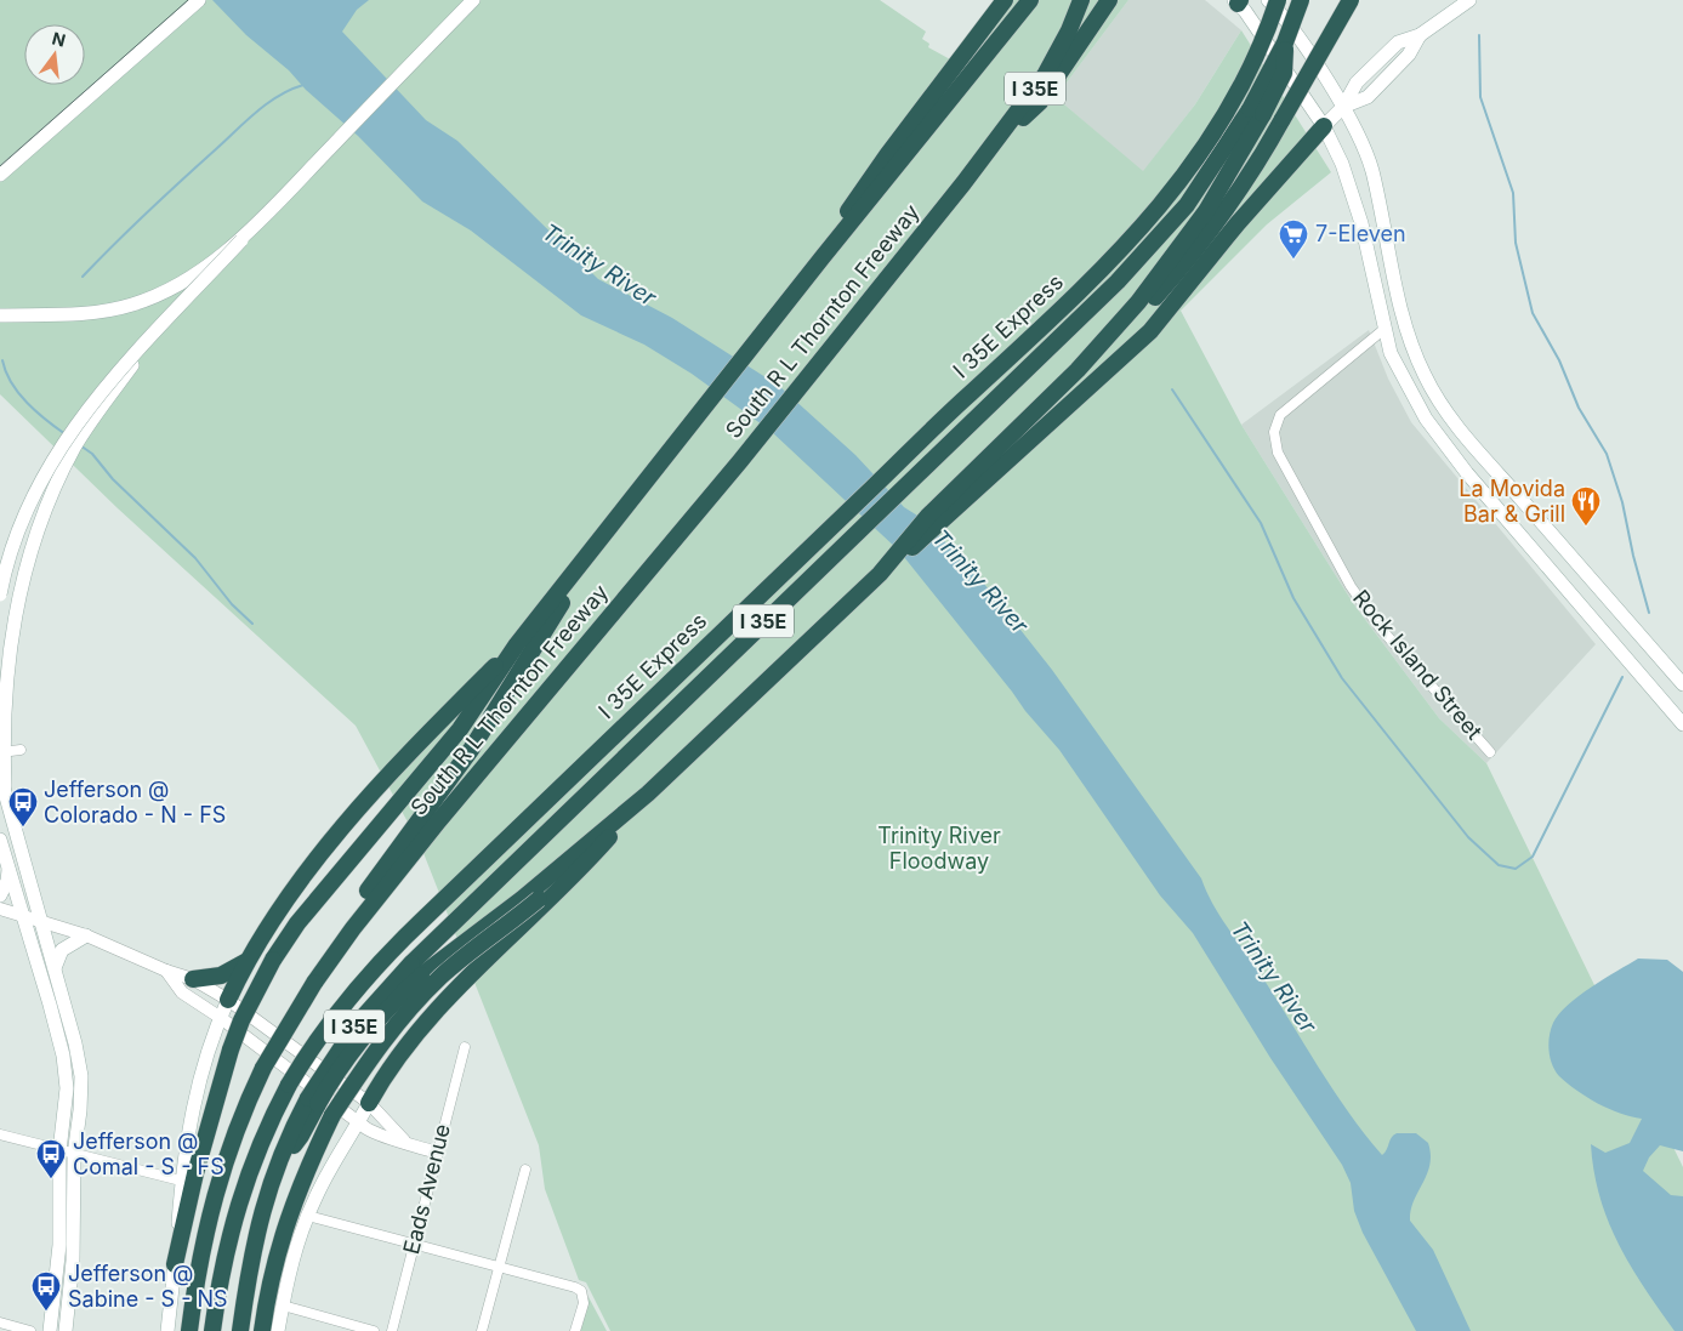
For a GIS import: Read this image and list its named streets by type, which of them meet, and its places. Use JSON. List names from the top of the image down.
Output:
{
  "streets": {
    "highway": ["I 35E", "South R L Thornton Freeway", "I 35E Express"],
    "street": ["Rock Island Street", "Eads Avenue"]
  },
  "crossings": [
    ["I 35E", "South R L Thornton Freeway"]
  ],
  "water": ["Trinity River"],
  "parks": ["Trinity River Floodway"],
  "places": {
    "supermarket": ["7-Eleven"],
    "restaurant": ["La Movida Bar & Grill"],
    "bus stop": ["Jefferson @ Colorado - N - FS", "Jefferson @ Comal - S - FS", "Jefferson @ Sabine - S - NS"]
  },
  "north": "top"
}
